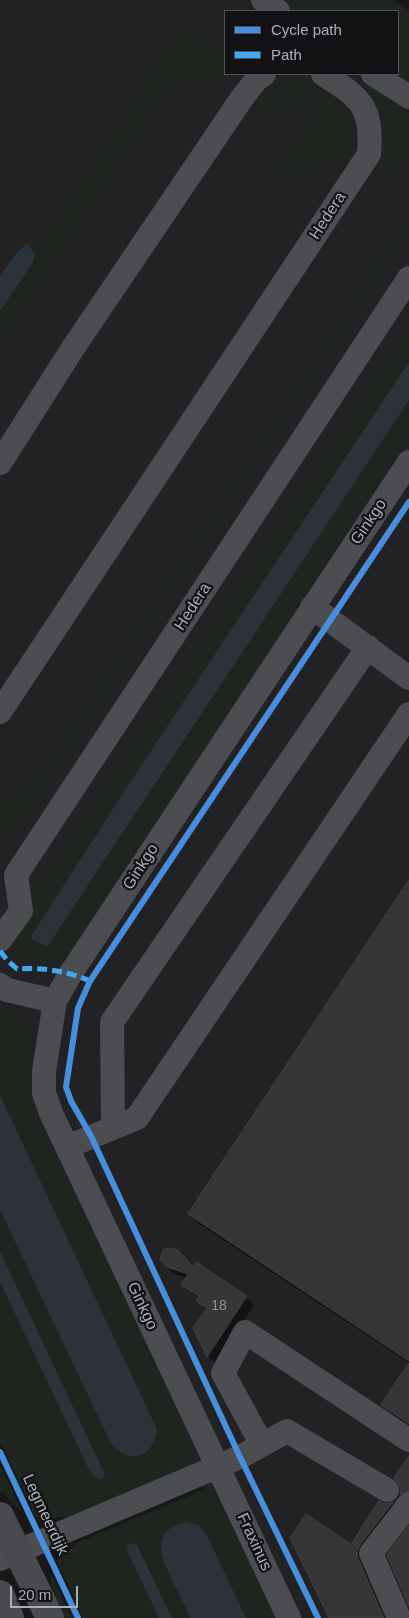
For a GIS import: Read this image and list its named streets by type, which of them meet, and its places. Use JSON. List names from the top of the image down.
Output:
{
  "streets": {
    "street": [
      "Hedera",
      "Ginkgo",
      "Legmeerdijk",
      "Fraxinus"
    ]
  },
  "crossings": [
    ["Ginkgo", "Legmeerdijk"],
    ["Ginkgo", "Fraxinus"],
    ["Legmeerdijk", "Fraxinus"]
  ],
  "house_numbers": ["18"],
  "legend": ["Cycle path", "Path"],
  "scale_bar": "20 m"
}
